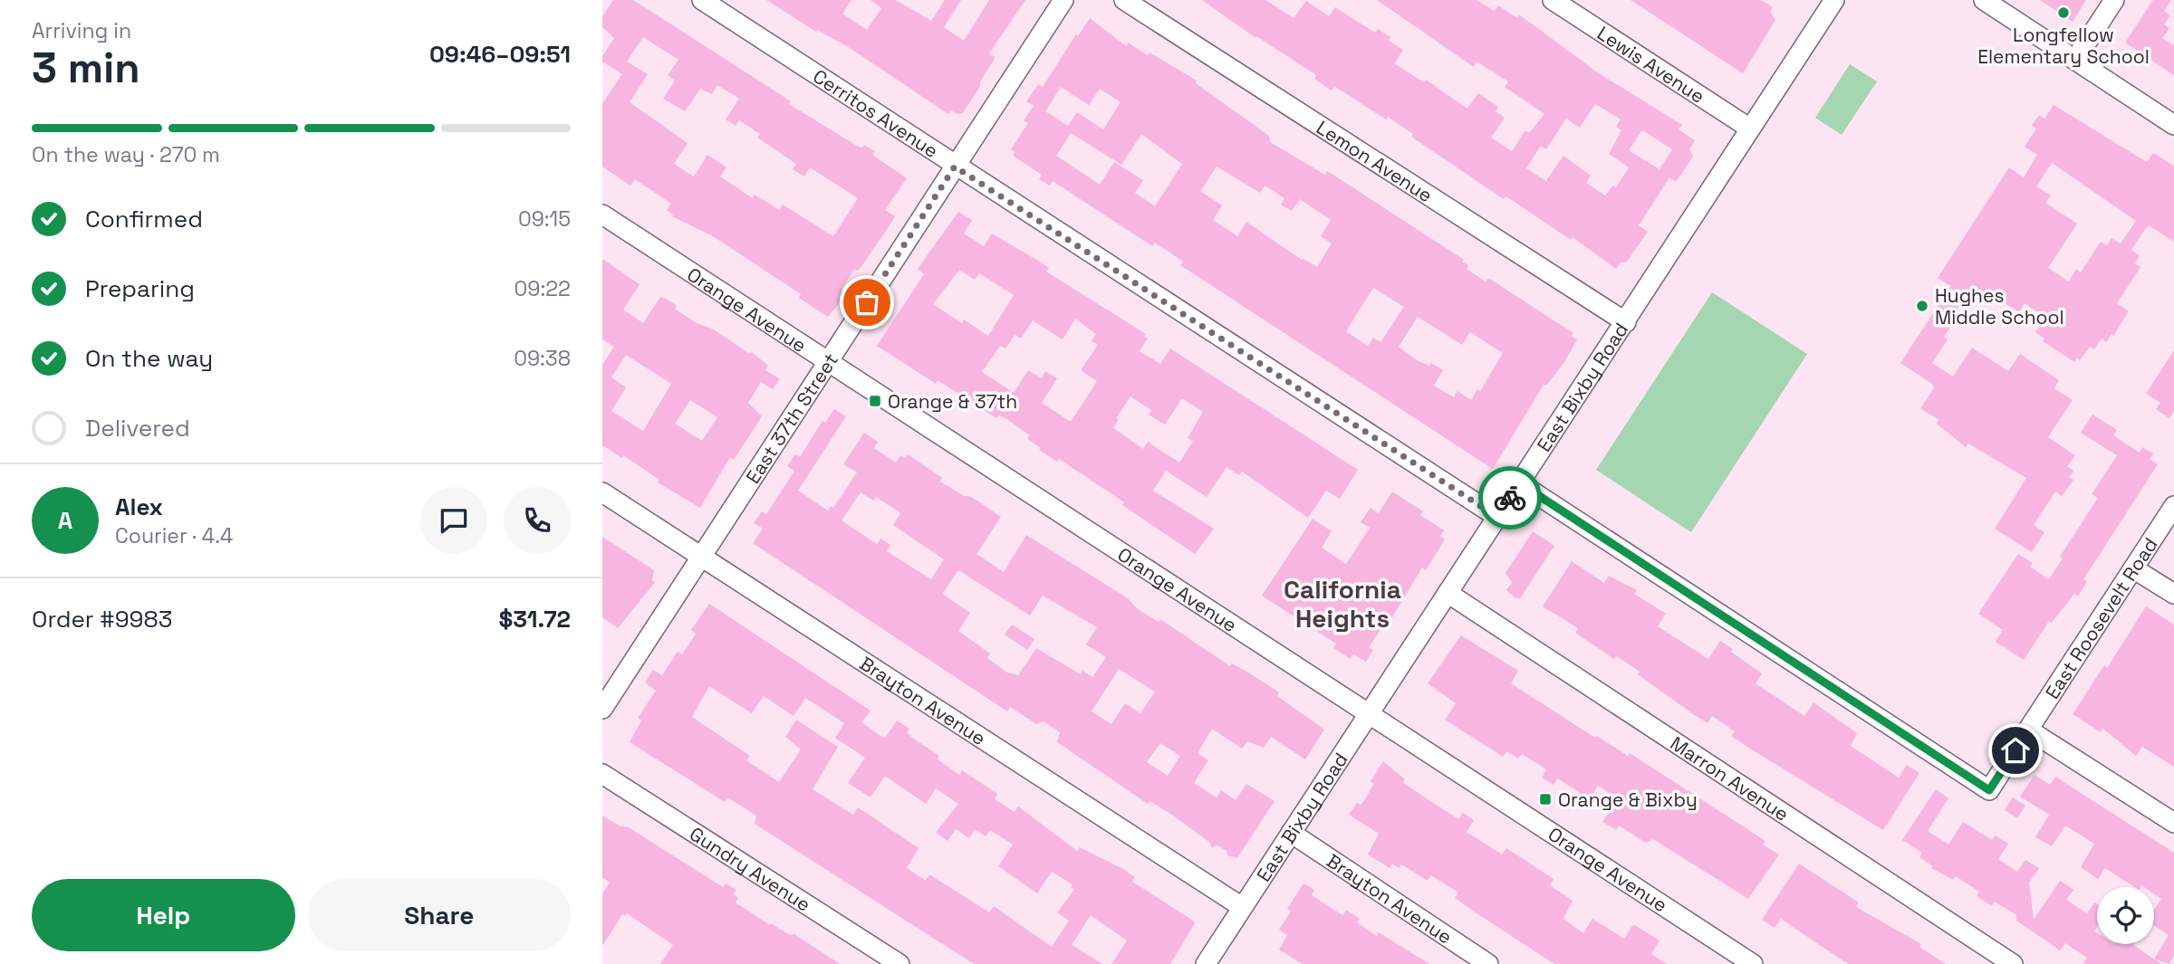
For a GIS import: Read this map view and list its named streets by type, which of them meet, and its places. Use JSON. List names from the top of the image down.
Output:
{
  "streets": {
    "street": [
      "Lewis Avenue",
      "Cerritos Avenue",
      "Lemon Avenue",
      "Orange Avenue",
      "East Bixby Road",
      "East 37th Street",
      "East Roosevelt Road",
      "Brayton Avenue",
      "Marron Avenue",
      "Gundry Avenue"
    ]
  },
  "crossings": [
    ["Lewis Avenue", "East Bixby Road"],
    ["Cerritos Avenue", "East Bixby Road"],
    ["Cerritos Avenue", "East 37th Street"],
    ["Lemon Avenue", "East Bixby Road"],
    ["Orange Avenue", "East Bixby Road"],
    ["Orange Avenue", "East 37th Street"],
    ["East Bixby Road", "Brayton Avenue"],
    ["East Bixby Road", "Marron Avenue"],
    ["East 37th Street", "Brayton Avenue"]
  ],
  "districts": ["California Heights"],
  "places": {
    "other": ["Longfellow Elementary School", "Hughes Middle School"],
    "transit": ["Orange & 37th", "Orange & Bixby"]
  },
  "page": {
    "heading": ["3 min", "Arriving in", "09:46–09:51"],
    "panel": [
      "Alex",
      "Courier · 4.4",
      "Order #9983",
      "$31.72"
    ],
    "bar": "On the way · 270 m",
    "list": [
      ["Confirmed", "09:15"],
      ["Preparing", "09:22"],
      ["On the way", "09:38"],
      "Delivered"
    ],
    "round": "A",
    "buttons": ["Help", "Share"]
  }
}
